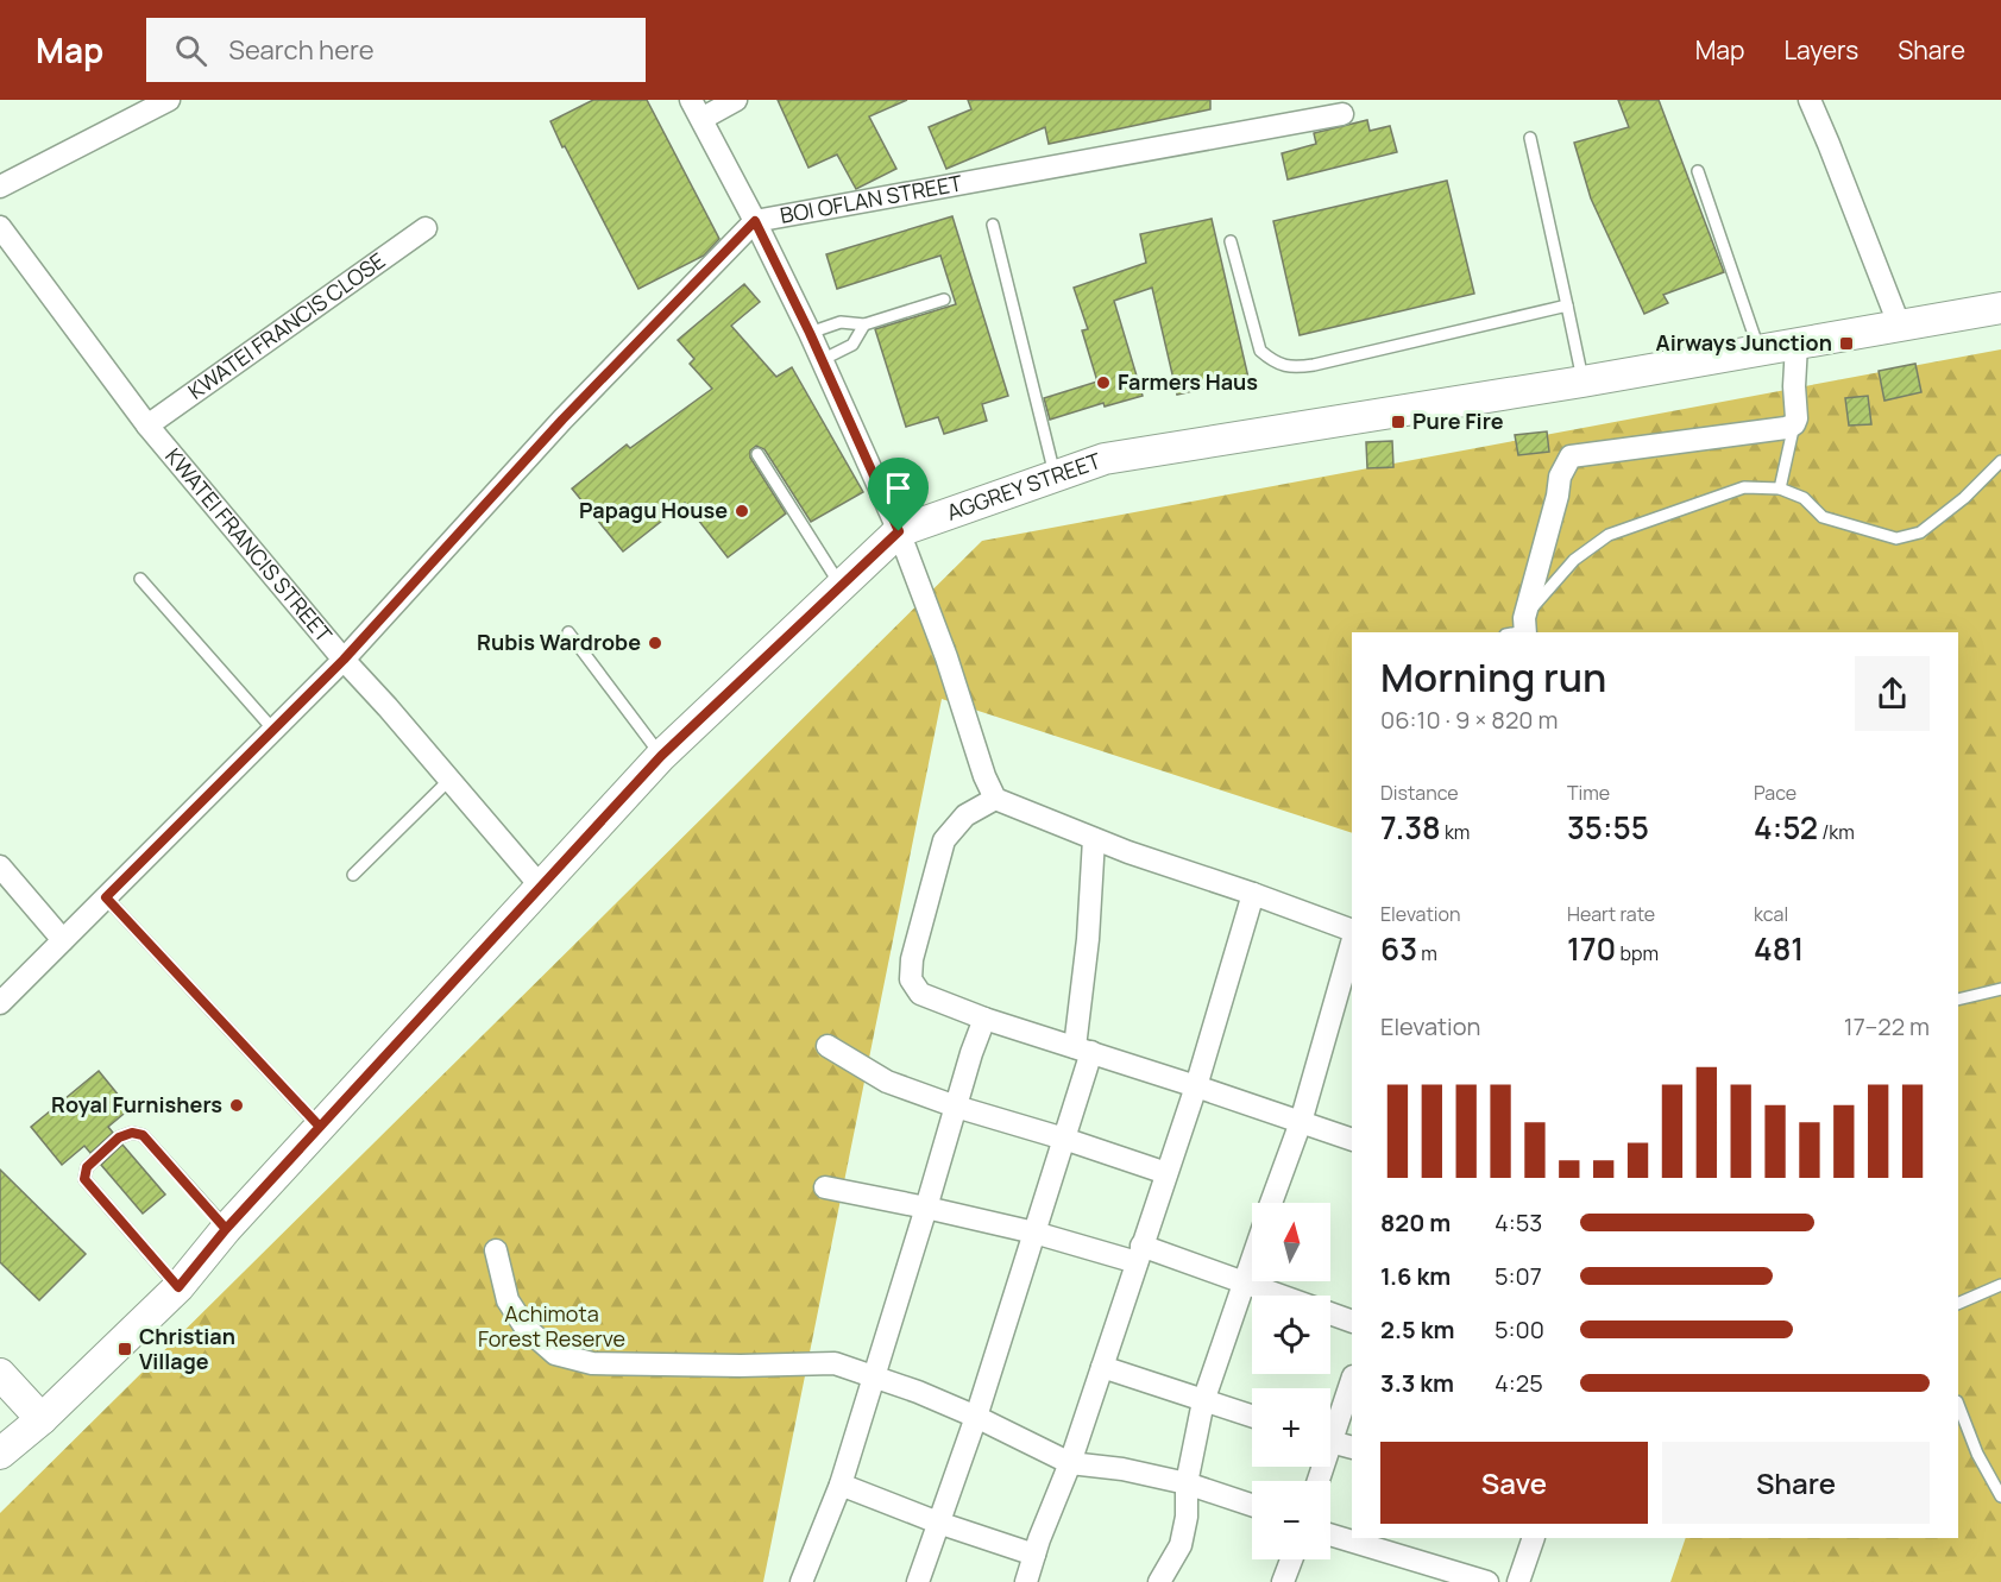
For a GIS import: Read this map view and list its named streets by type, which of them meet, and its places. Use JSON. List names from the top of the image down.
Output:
{
  "streets": {
    "main road": ["AGGREY STREET"],
    "street": ["BOI OFLAN STREET", "KWATEI FRANCIS CLOSE", "KWATEI FRANCIS STREET"]
  },
  "crossings": [
    ["BOI OFLAN STREET", "KWATEI FRANCIS STREET"],
    ["KWATEI FRANCIS CLOSE", "KWATEI FRANCIS STREET"],
    ["AGGREY STREET", "KWATEI FRANCIS STREET"]
  ],
  "parks": ["Achimota Forest Reserve"],
  "places": {
    "transit": ["Airways Junction", "Pure Fire", "Christian Village"],
    "other": [
      "Farmers Haus",
      "Papagu House",
      "Rubis Wardrobe",
      "Royal Furnishers"
    ]
  },
  "north": "top",
  "page": {
    "header": "Map",
    "search": "Search here",
    "nav": ["Map", "Layers", "Share"],
    "heading": ["Morning run", "06:10 · 9 × 820 m"],
    "stats": [
      ["Distance", "7.38 km"],
      ["Time", "35:55"],
      ["Pace", "4:52 /km"],
      ["Elevation", "63 m"],
      ["Heart rate", "170 bpm"],
      ["kcal", "481"]
    ],
    "chart": ["Elevation", "17–22 m"],
    "list": [
      {
        "name": "820 m",
        "note": "4:53"
      },
      {
        "name": "1.6 km",
        "note": "5:07"
      },
      {
        "name": "2.5 km",
        "note": "5:00"
      },
      {
        "name": "3.3 km",
        "note": "4:25"
      }
    ],
    "map_buttons": ["+", "−"],
    "buttons": ["Save", "Share"]
  }
}
